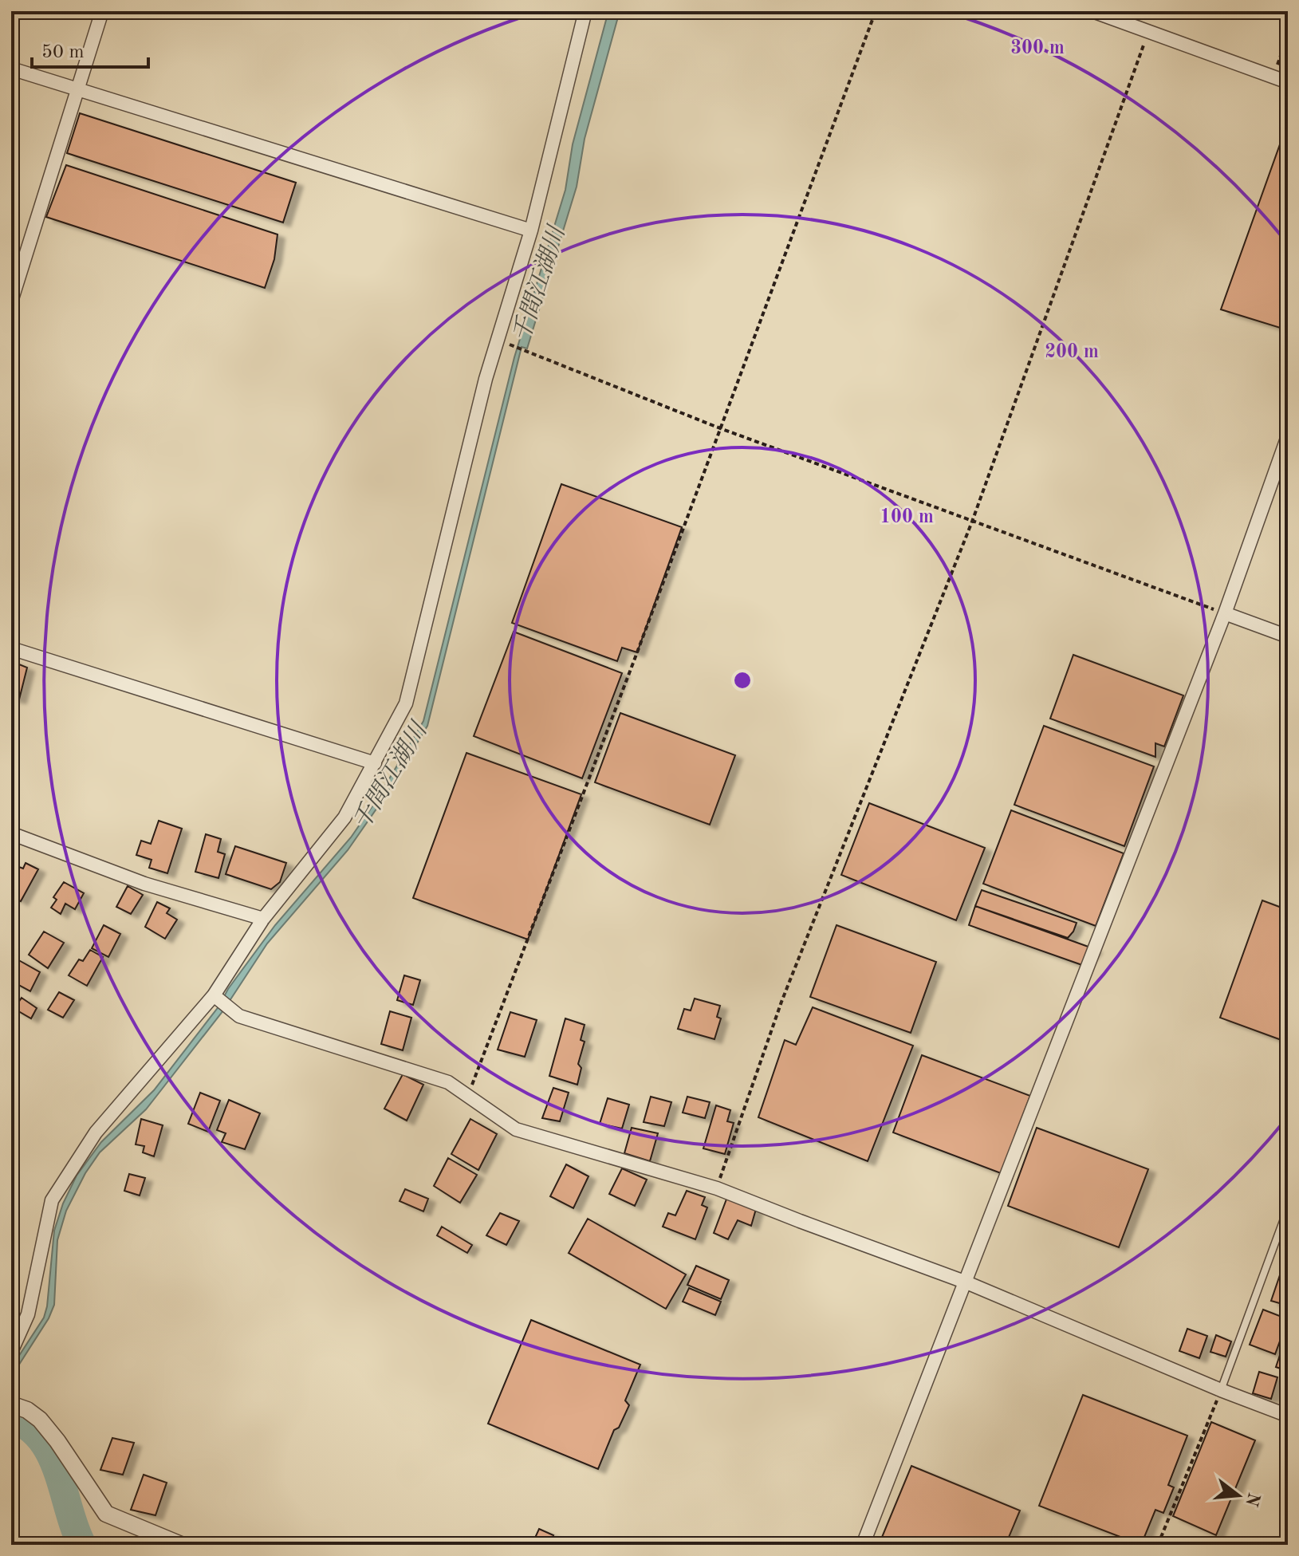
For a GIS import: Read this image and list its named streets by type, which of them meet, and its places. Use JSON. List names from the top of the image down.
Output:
{
  "water": ["千間江湖川"],
  "scale_bar": "50 m",
  "north": "right",
  "rings": ["300 m", "200 m", "100 m"]
}
